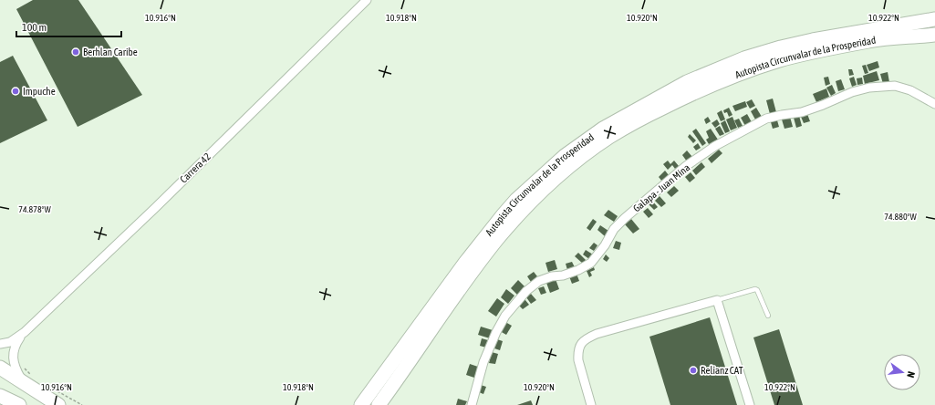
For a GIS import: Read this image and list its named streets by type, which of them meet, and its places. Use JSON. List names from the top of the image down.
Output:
{
  "streets": {
    "highway": ["Autopista Circunvalar de la Prosperidad"],
    "street": ["Carrera 42", "Galapa - Juan Mina"]
  },
  "places": ["Berhlan Caribe", "Impuche", "Relianz CAT"],
  "scale_bar": "100 m",
  "north": "right",
  "coordinates": [
    "10.916°N",
    "10.918°N",
    "10.920°N",
    "10.922°N",
    "74.878°W",
    "74.880°W"
  ]
}
